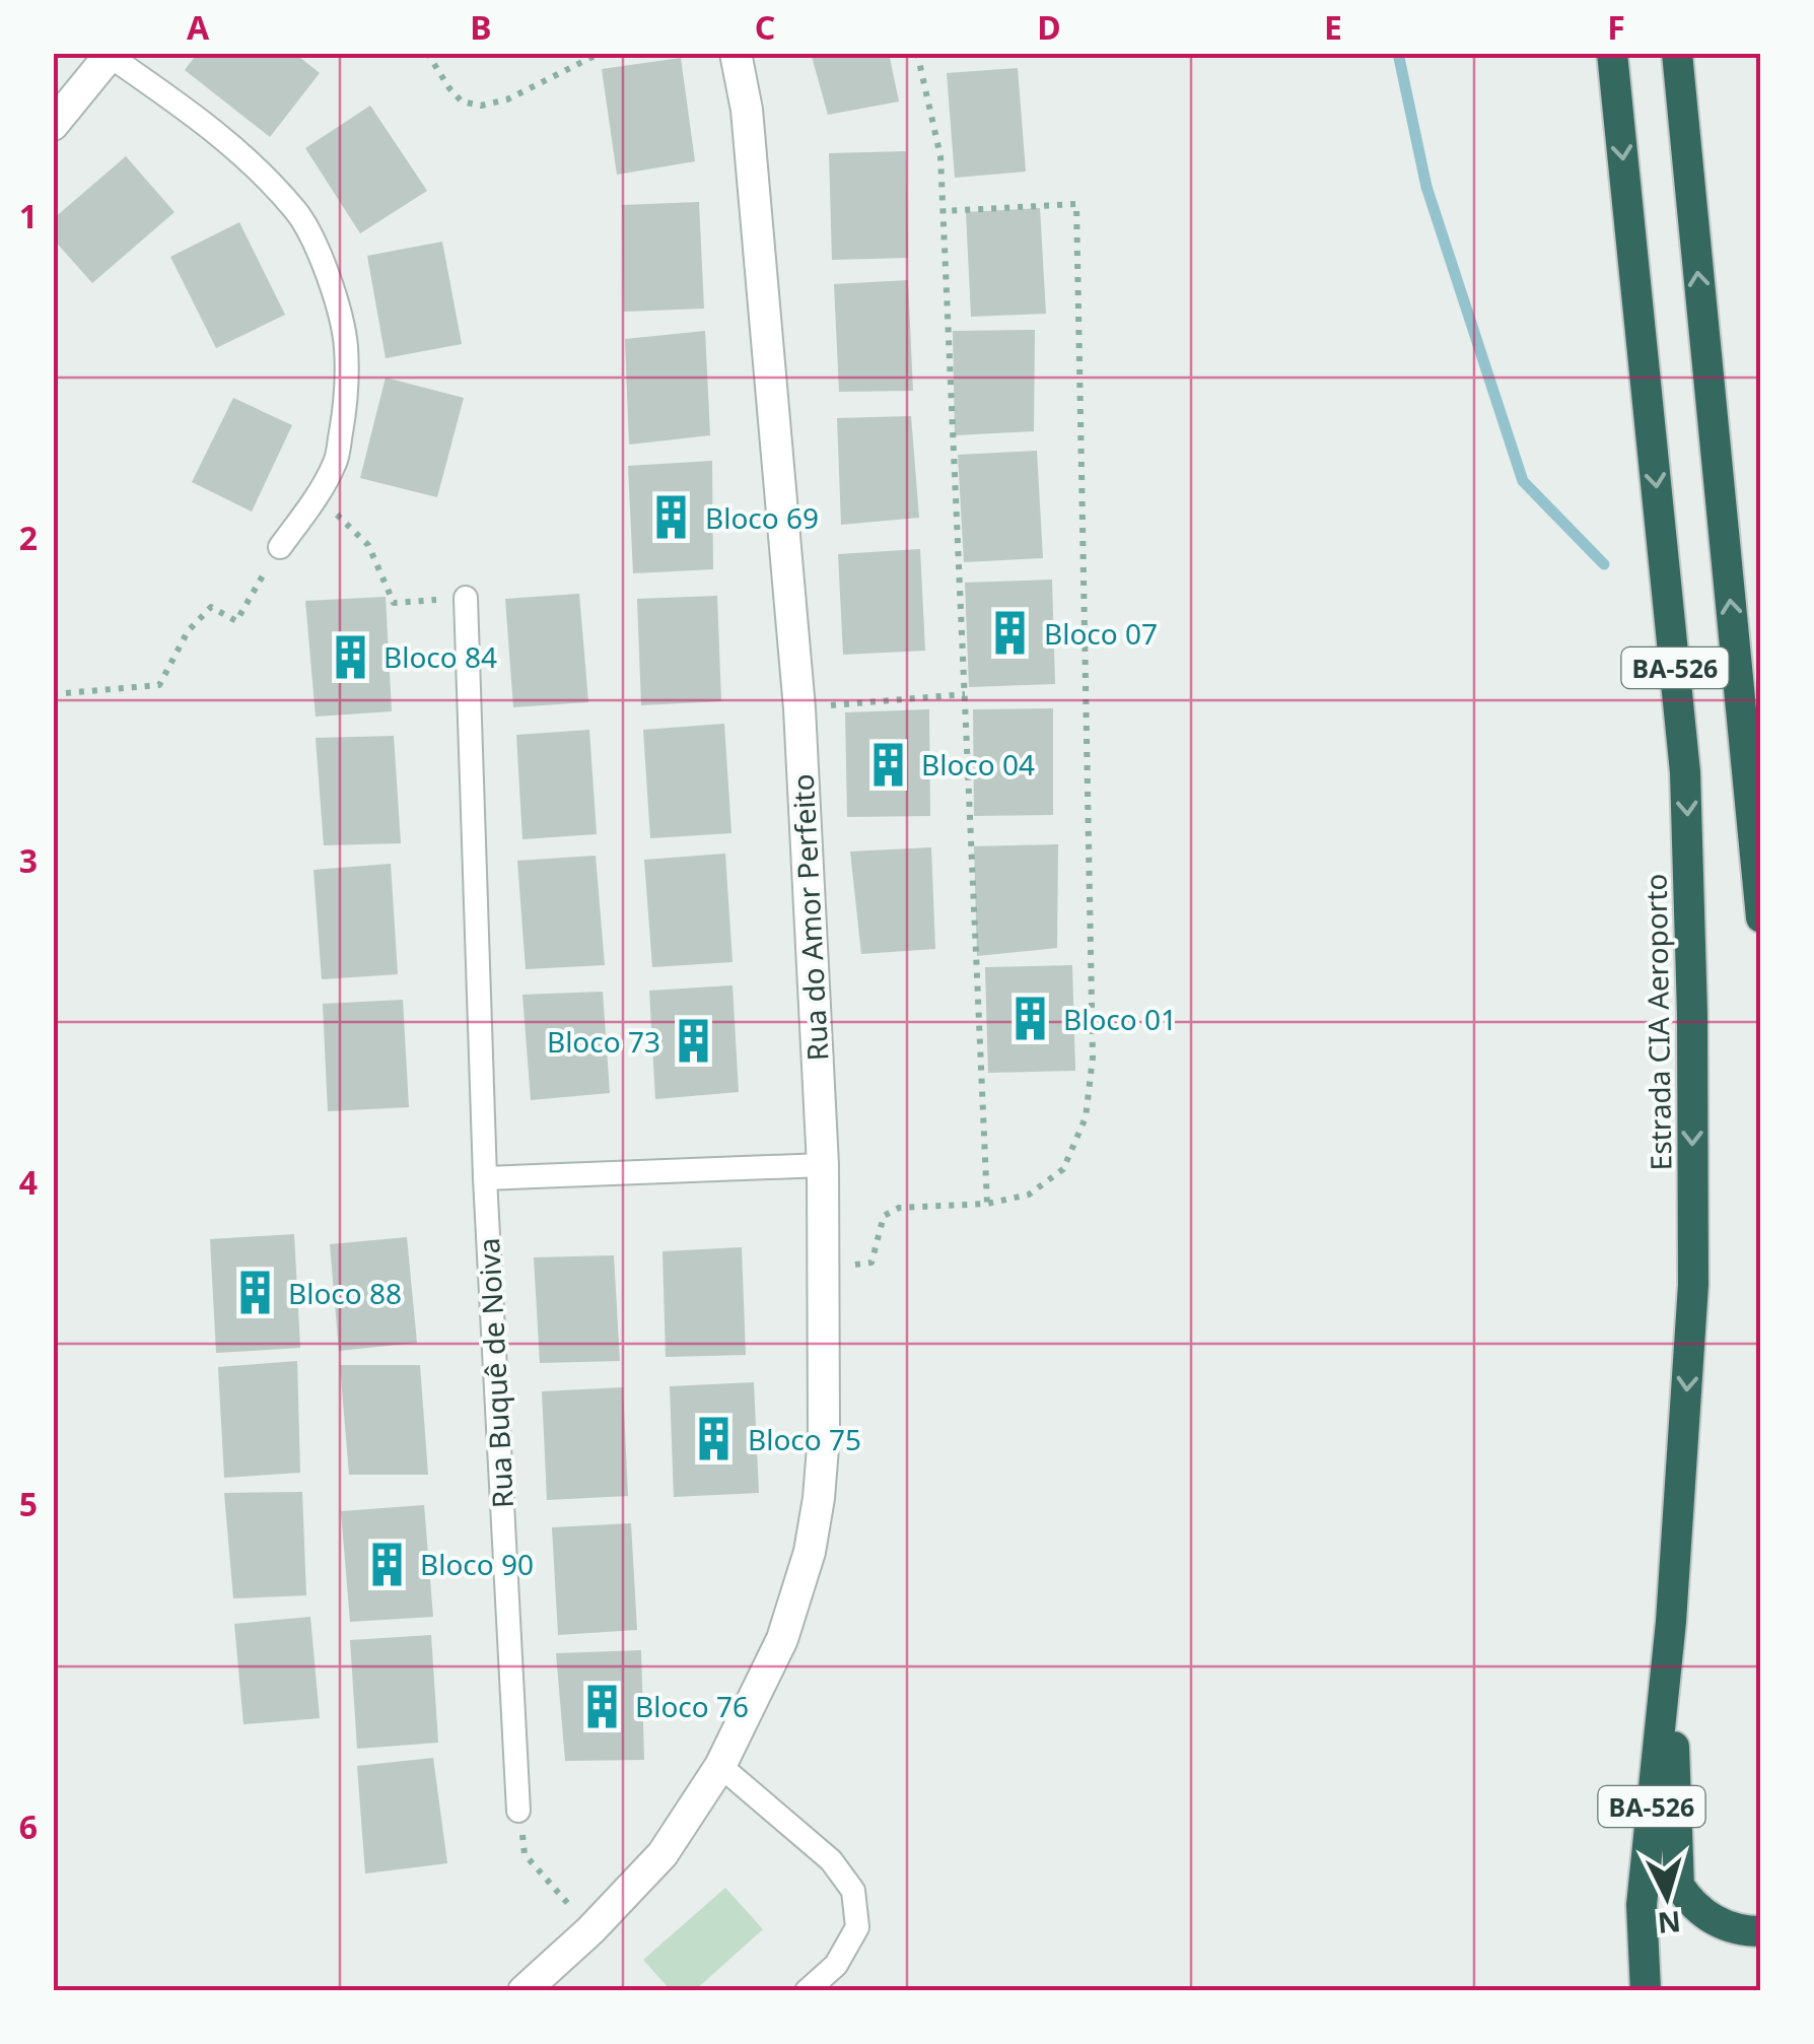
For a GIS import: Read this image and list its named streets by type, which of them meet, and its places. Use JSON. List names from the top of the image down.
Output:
{
  "streets": {
    "highway": ["BA-526", "Estrada CIA Aeroporto"],
    "street": ["Rua do Amor Perfeito"],
    "lane": ["Rua Buquê de Noiva"]
  },
  "places": {
    "building": [
      "Bloco 69",
      "Bloco 07",
      "Bloco 84",
      "Bloco 04",
      "Bloco 01",
      "Bloco 73",
      "Bloco 88",
      "Bloco 75",
      "Bloco 90",
      "Bloco 76"
    ]
  },
  "north": "bottom",
  "grid": {
    "columns": [
      "A",
      "B",
      "C",
      "D",
      "E",
      "F"
    ],
    "rows": [
      "1",
      "2",
      "3",
      "4",
      "5",
      "6"
    ]
  }
}
